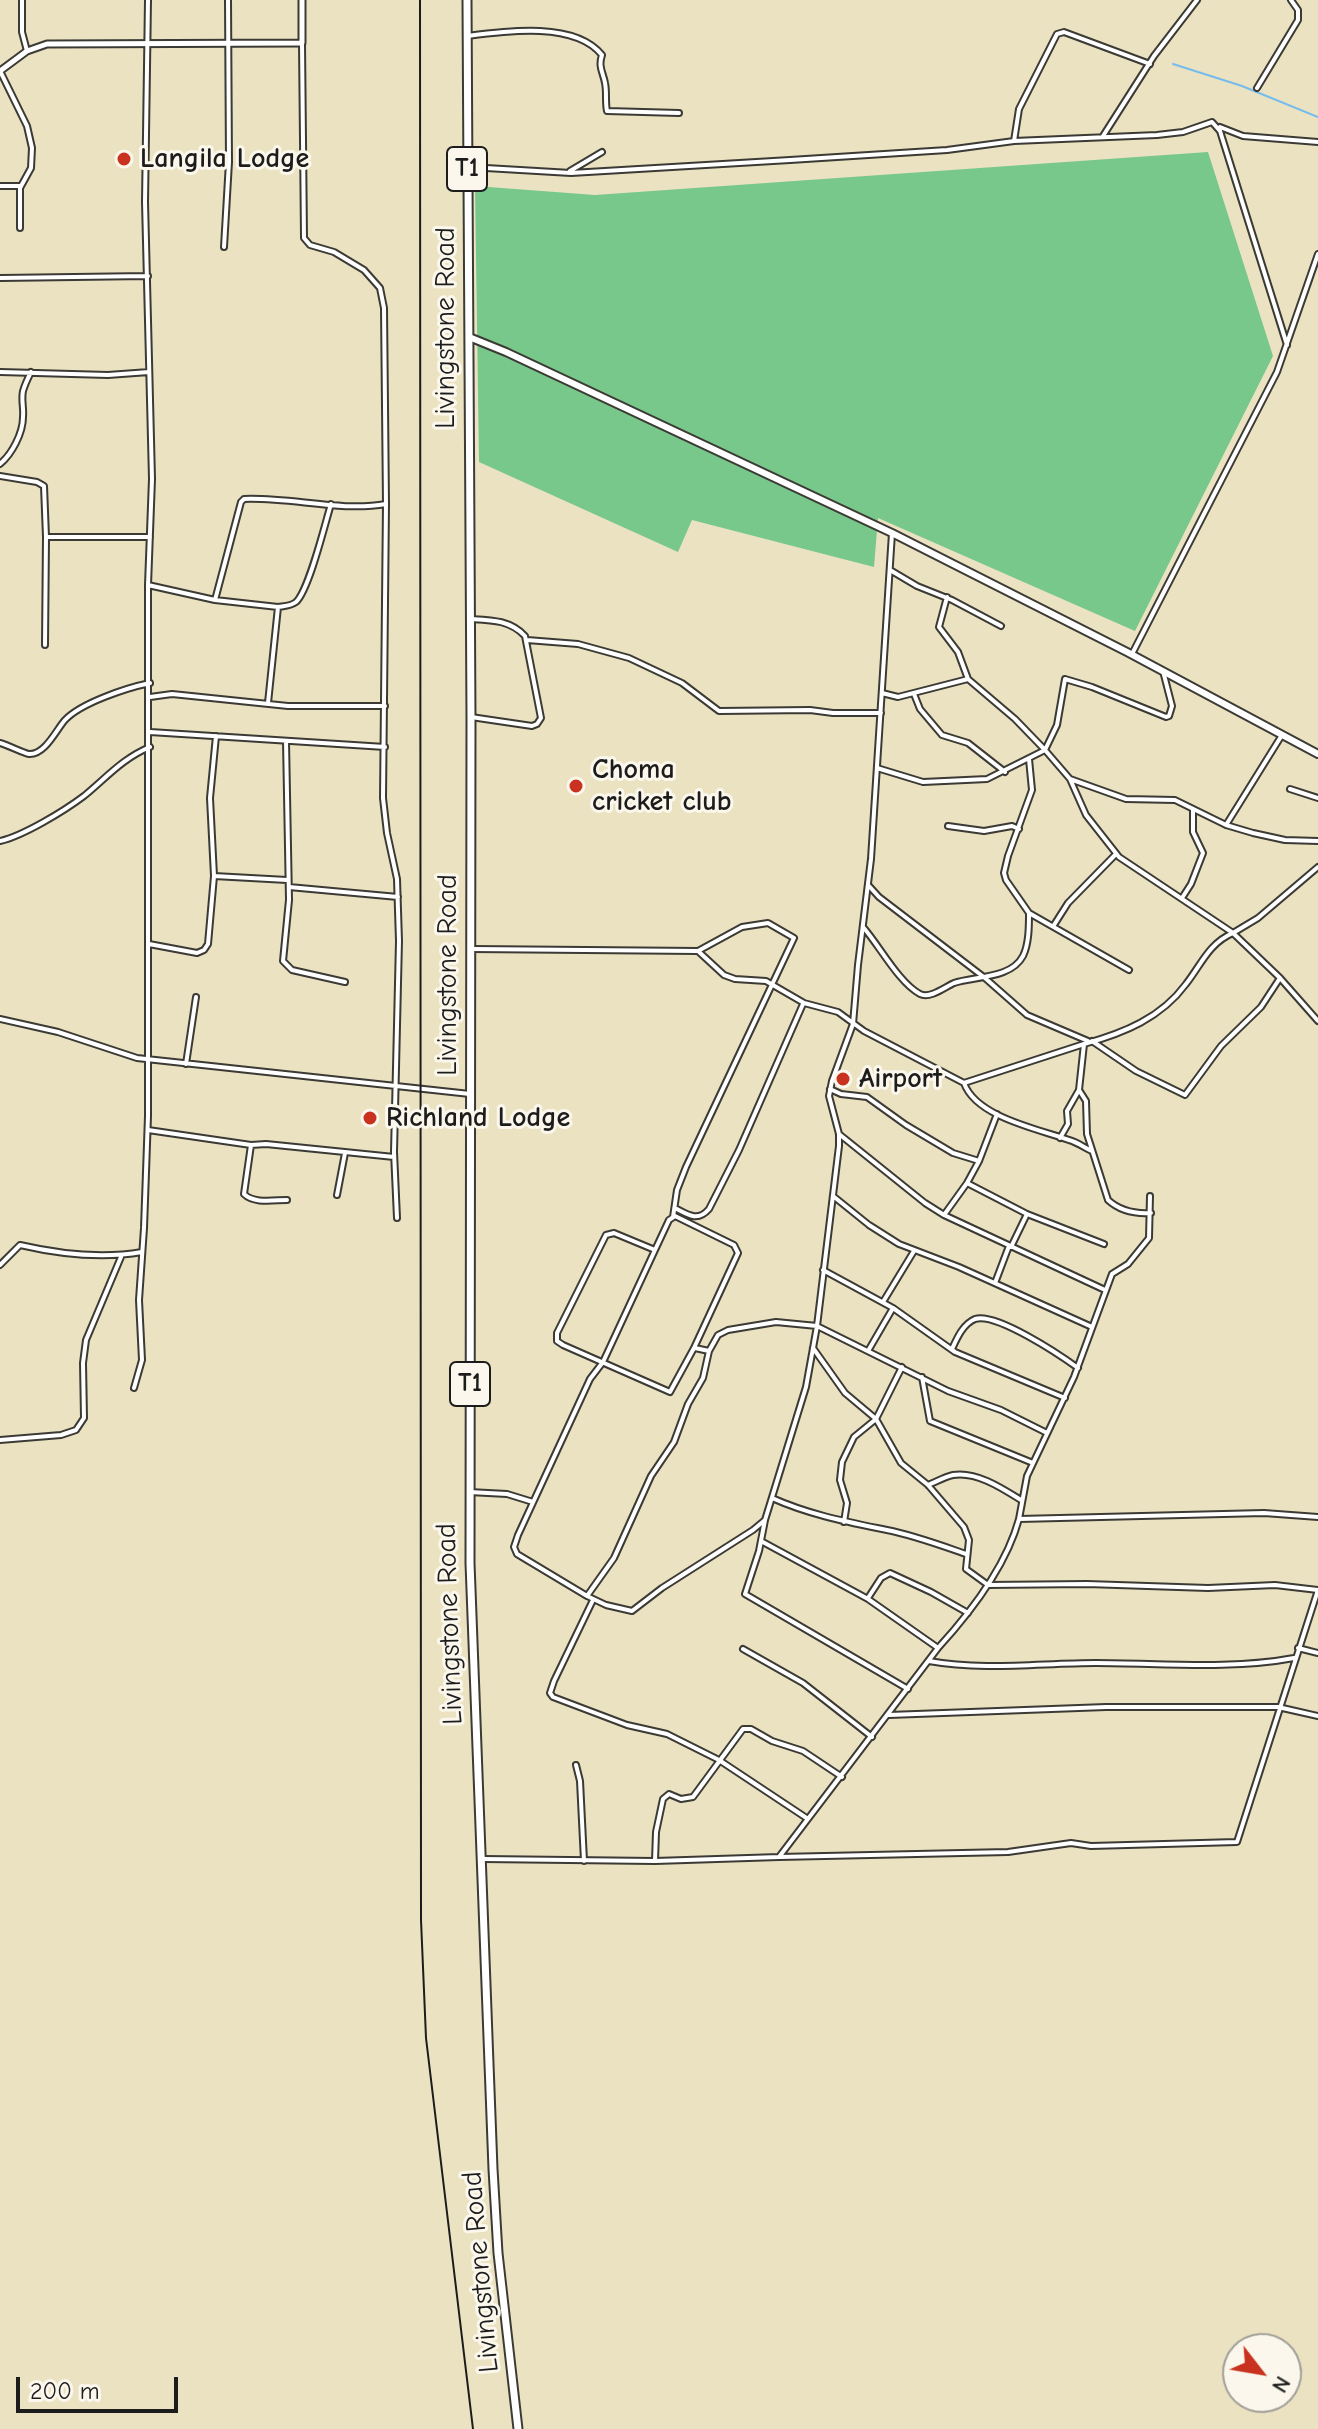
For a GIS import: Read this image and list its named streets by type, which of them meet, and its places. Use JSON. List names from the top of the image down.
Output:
{
  "streets": {
    "highway": ["T1", "Livingstone Road"]
  },
  "places": [
    "Langila Lodge",
    "Choma cricket club",
    "Airport",
    "Richland Lodge"
  ],
  "scale_bar": "200 m",
  "north": "bottom right"
}
